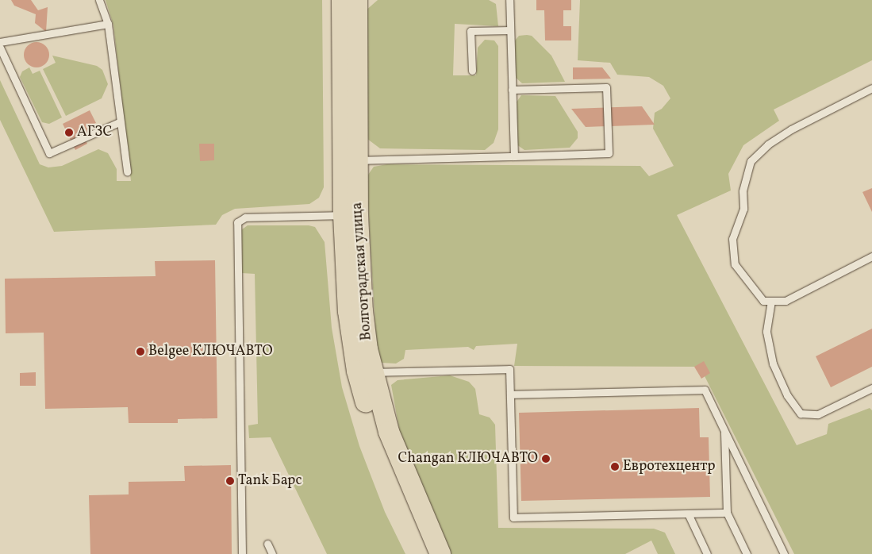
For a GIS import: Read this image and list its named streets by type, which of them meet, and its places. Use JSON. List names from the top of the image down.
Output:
{
  "streets": {
    "main road": ["Волгоградская улица"]
  },
  "places": [
    "АГЗС",
    "Belgee КЛЮЧАВТО",
    "Changan КЛЮЧАВТО",
    "Евротехцентр",
    "Tank Барс"
  ]
}
